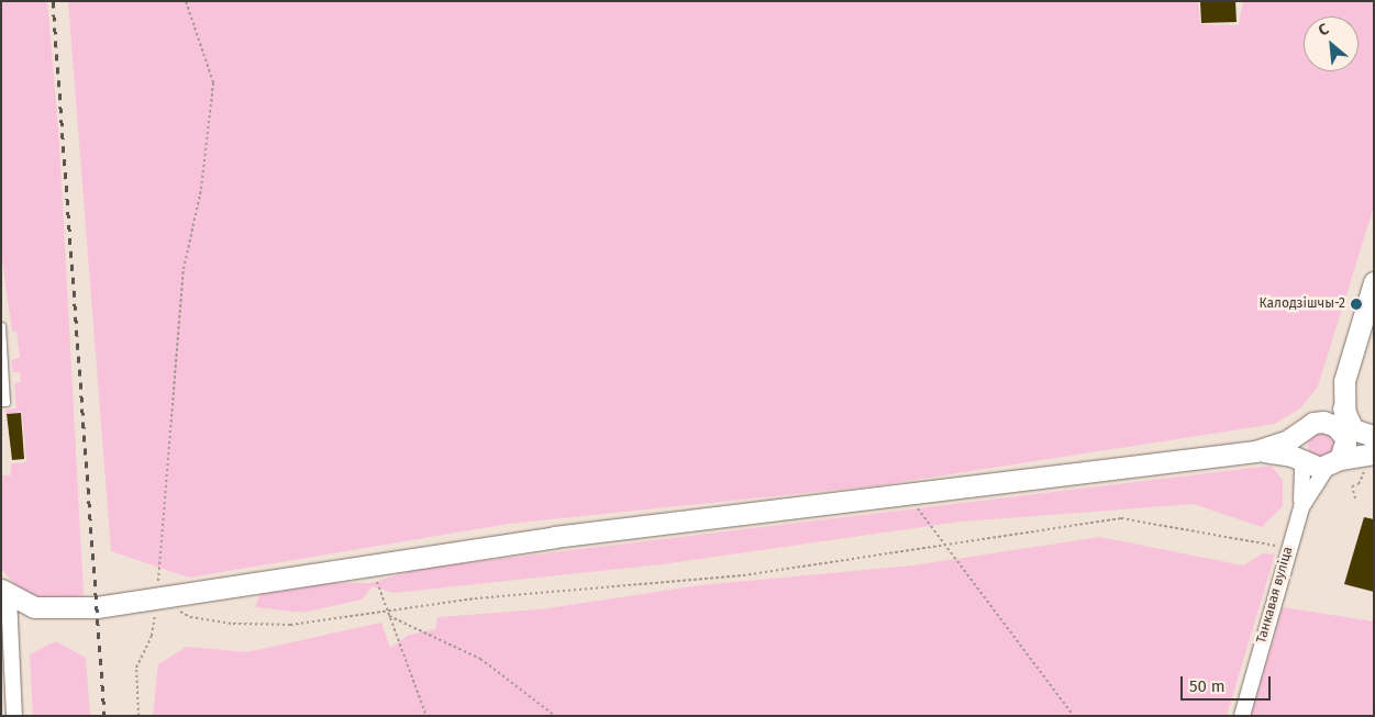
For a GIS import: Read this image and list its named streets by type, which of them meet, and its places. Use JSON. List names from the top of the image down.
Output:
{
  "streets": {
    "street": ["Танкавая вуліца"]
  },
  "places": ["Калодзішчы-2"],
  "scale_bar": "50 m",
  "north": "top left"
}
